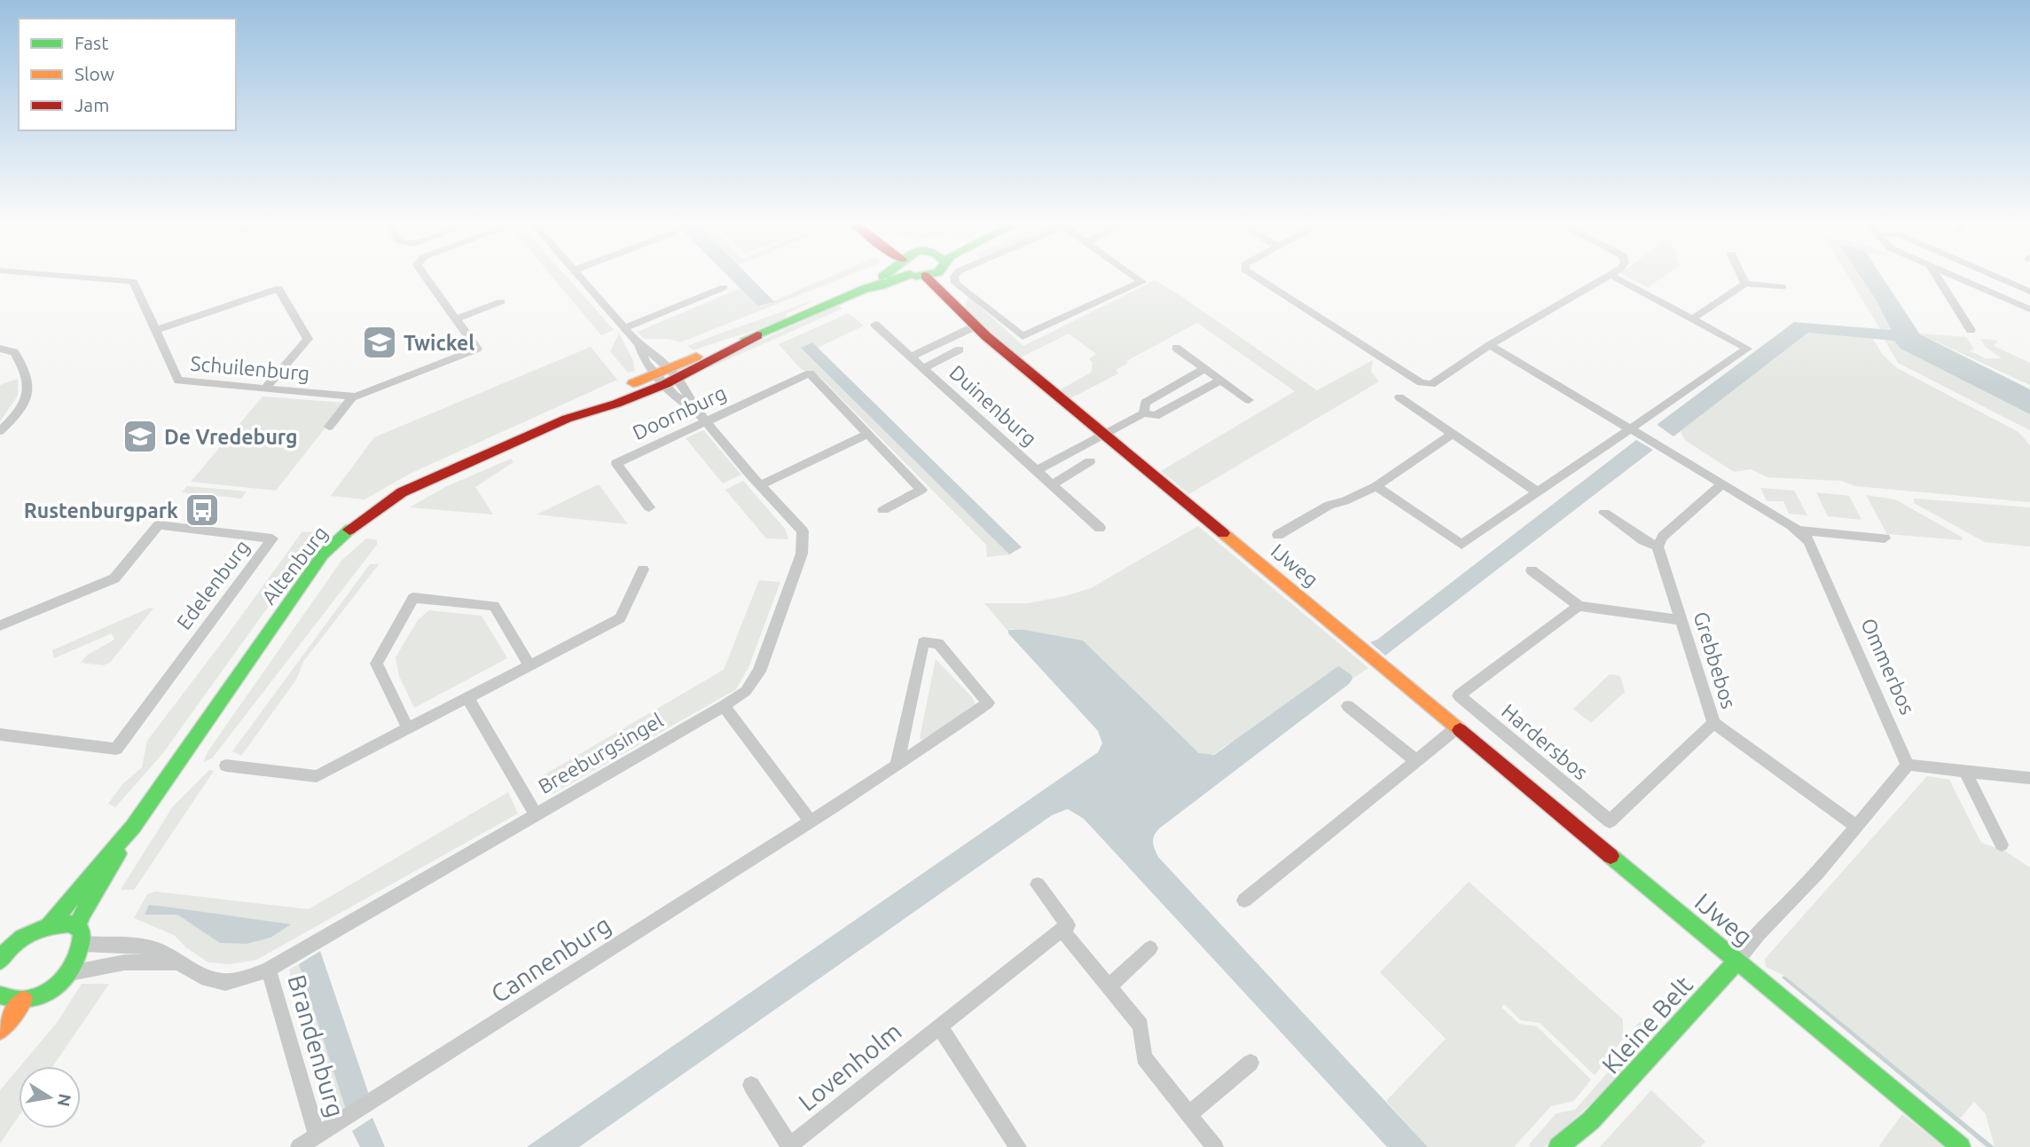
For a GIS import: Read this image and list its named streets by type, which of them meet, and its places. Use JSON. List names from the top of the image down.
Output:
{
  "streets": {
    "street": [
      "Schuilenburg",
      "Duinenburg",
      "Doornburg",
      "Altenburg",
      "IJweg",
      "Edelenburg",
      "Grebbebos",
      "Ommerbos",
      "Hardersbos",
      "Breeburgsingel",
      "Cannenburg",
      "Kleine Belt",
      "Brandenburg",
      "Lovenholm"
    ]
  },
  "crossings": [
    ["Duinenburg", "IJweg"],
    ["Doornburg", "Breeburgsingel"],
    ["Altenburg", "Breeburgsingel"],
    ["IJweg", "Kleine Belt"],
    ["Grebbebos", "Hardersbos"],
    ["Breeburgsingel", "Brandenburg"],
    ["Cannenburg", "Brandenburg"]
  ],
  "places": {
    "school or university": ["Twickel", "De Vredeburg"],
    "bus stop": ["Rustenburgpark"]
  },
  "legend": ["Fast", "Slow", "Jam"],
  "north": "right"
}
